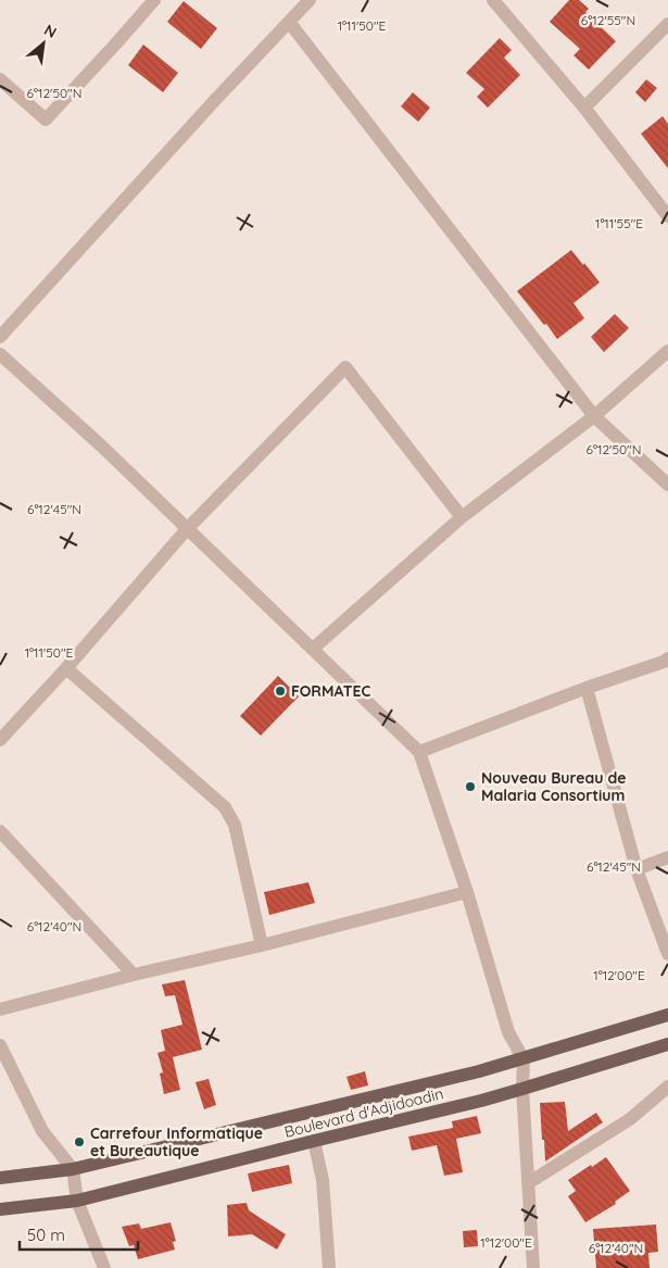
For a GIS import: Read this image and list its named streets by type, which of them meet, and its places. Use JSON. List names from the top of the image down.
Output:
{
  "streets": {
    "main road": ["Boulevard d'Adjidoadin"]
  },
  "places": ["FORMATEC", "Nouveau Bureau de Malaria Consortium", "Carrefour Informatique et Bureautique"],
  "scale_bar": "50 m",
  "north": "top right",
  "coordinates": [
    "6°12'55\"N",
    "1°11'50\"E",
    "6°12'50\"N",
    "1°11'55\"E",
    "6°12'45\"N",
    "6°12'40\"N",
    "1°12'00\"E"
  ]
}
